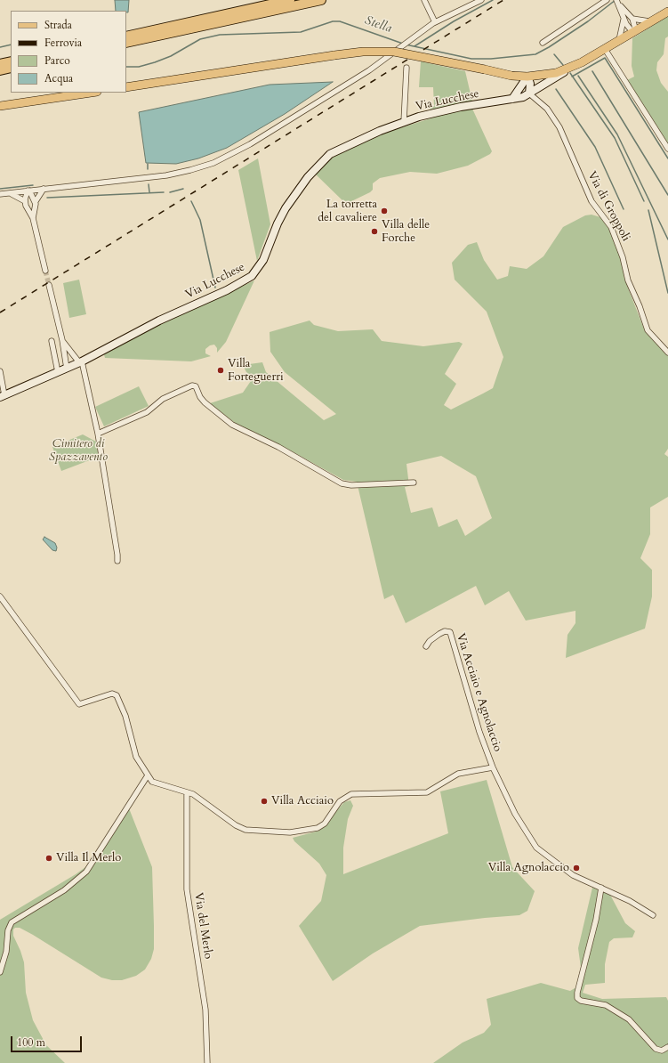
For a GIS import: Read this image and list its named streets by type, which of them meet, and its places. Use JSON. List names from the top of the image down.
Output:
{
  "streets": {
    "street": [
      "Via Lucchese",
      "Via di Groppoli",
      "Via Acciaio e Agnolaccio",
      "Via del Merlo"
    ]
  },
  "crossings": [
    ["Via Lucchese", "Via di Groppoli"],
    ["Via Acciaio e Agnolaccio", "Via del Merlo"]
  ],
  "water": ["Stella"],
  "parks": ["Cimitero di Spazzavento"],
  "places": [
    "La torretta del cavaliere",
    "Villa delle Forche",
    "Villa Forteguerri",
    "Villa Acciaio",
    "Villa Il Merlo",
    "Villa Agnolaccio"
  ],
  "legend": [
    "Strada",
    "Ferrovia",
    "Parco",
    "Acqua"
  ],
  "scale_bar": "100 m"
}
